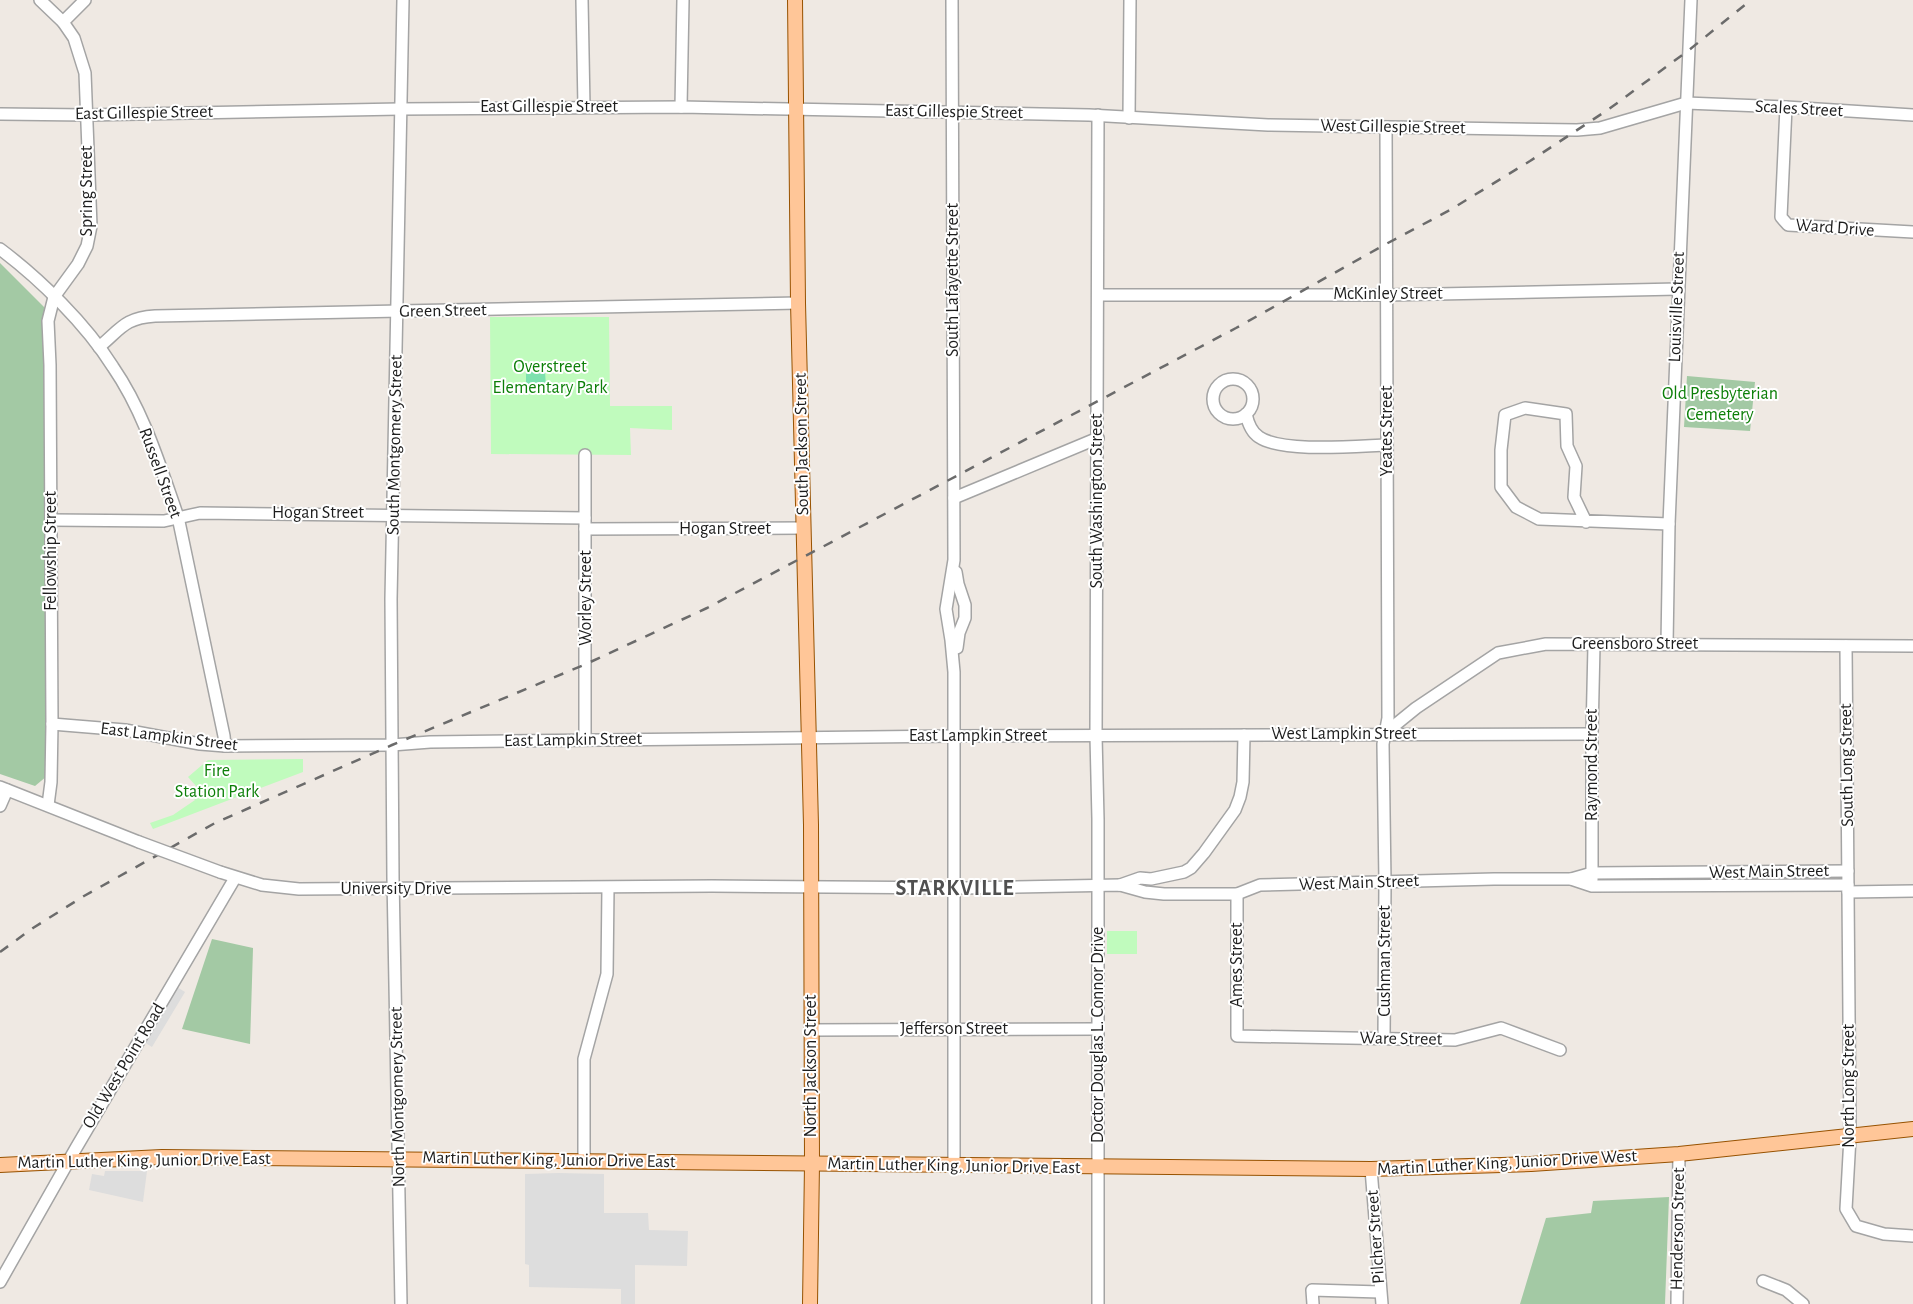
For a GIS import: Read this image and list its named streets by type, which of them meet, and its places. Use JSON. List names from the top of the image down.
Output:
{
  "streets": {
    "main road": [
      "South Jackson Street",
      "North Jackson Street",
      "Martin Luther King, Junior Drive East",
      "Martin Luther King, Junior Drive West"
    ],
    "street": [
      "East Gillespie Street",
      "Scales Street",
      "West Gillespie Street",
      "Spring Street",
      "Ward Drive",
      "South Lafayette Street",
      "McKinley Street",
      "Louisville Street",
      "Green Street",
      "Yeates Street",
      "South Montgomery Street",
      "Russell Street",
      "South Washington Street",
      "Hogan Street",
      "Fellowship Street",
      "Worley Street",
      "Greensboro Street",
      "West Lampkin Street",
      "East Lampkin Street",
      "Raymond Street",
      "South Long Street",
      "West Main Street",
      "University Drive",
      "Cushman Street",
      "Ames Street",
      "Jefferson Street",
      "Doctor Douglas L. Connor Drive",
      "Ware Street",
      "Old West Point Road",
      "North Long Street",
      "North Montgomery Street",
      "Henderson Street",
      "Pilcher Street"
    ]
  },
  "crossings": [
    ["East Gillespie Street", "West Gillespie Street"],
    ["East Gillespie Street", "Spring Street"],
    ["East Gillespie Street", "South Lafayette Street"],
    ["East Gillespie Street", "South Jackson Street"],
    ["East Gillespie Street", "South Montgomery Street"],
    ["East Gillespie Street", "South Washington Street"],
    ["Scales Street", "West Gillespie Street"],
    ["Scales Street", "Ward Drive"],
    ["Scales Street", "Louisville Street"],
    ["West Gillespie Street", "Louisville Street"],
    ["West Gillespie Street", "Yeates Street"],
    ["West Gillespie Street", "South Washington Street"],
    ["Spring Street", "Russell Street"],
    ["Spring Street", "Fellowship Street"],
    ["South Lafayette Street", "East Lampkin Street"],
    ["South Lafayette Street", "West Main Street"],
    ["South Lafayette Street", "University Drive"],
    ["South Lafayette Street", "Jefferson Street"],
    ["South Lafayette Street", "Martin Luther King, Junior Drive East"],
    ["McKinley Street", "Louisville Street"],
    ["McKinley Street", "Yeates Street"],
    ["McKinley Street", "South Washington Street"],
    ["Louisville Street", "Greensboro Street"],
    ["Green Street", "South Jackson Street"],
    ["Green Street", "South Montgomery Street"],
    ["Green Street", "Russell Street"],
    ["Yeates Street", "Greensboro Street"],
    ["Yeates Street", "West Lampkin Street"],
    ["Yeates Street", "Cushman Street"],
    ["South Jackson Street", "Hogan Street"],
    ["South Jackson Street", "East Lampkin Street"],
    ["South Jackson Street", "University Drive"],
    ["South Jackson Street", "North Jackson Street"],
    ["South Montgomery Street", "Hogan Street"],
    ["South Montgomery Street", "East Lampkin Street"],
    ["South Montgomery Street", "University Drive"],
    ["South Montgomery Street", "North Montgomery Street"],
    ["Russell Street", "Hogan Street"],
    ["Russell Street", "Fellowship Street"],
    ["Russell Street", "East Lampkin Street"],
    ["South Washington Street", "West Lampkin Street"],
    ["South Washington Street", "East Lampkin Street"],
    ["South Washington Street", "West Main Street"],
    ["South Washington Street", "Doctor Douglas L. Connor Drive"],
    ["Hogan Street", "Fellowship Street"],
    ["Hogan Street", "Worley Street"],
    ["Fellowship Street", "East Lampkin Street"],
    ["Fellowship Street", "University Drive"],
    ["Worley Street", "East Lampkin Street"],
    ["Greensboro Street", "West Lampkin Street"],
    ["Greensboro Street", "Raymond Street"],
    ["Greensboro Street", "South Long Street"],
    ["Greensboro Street", "Cushman Street"],
    ["West Lampkin Street", "East Lampkin Street"],
    ["West Lampkin Street", "Raymond Street"],
    ["West Lampkin Street", "Cushman Street"],
    ["Raymond Street", "West Main Street"],
    ["South Long Street", "West Main Street"],
    ["South Long Street", "North Long Street"],
    ["West Main Street", "University Drive"],
    ["West Main Street", "Cushman Street"],
    ["West Main Street", "Ames Street"],
    ["West Main Street", "Doctor Douglas L. Connor Drive"],
    ["West Main Street", "North Long Street"],
    ["University Drive", "Old West Point Road"],
    ["University Drive", "North Jackson Street"],
    ["University Drive", "North Montgomery Street"],
    ["Cushman Street", "Ware Street"],
    ["Ames Street", "Ware Street"],
    ["Jefferson Street", "Doctor Douglas L. Connor Drive"],
    ["Jefferson Street", "North Jackson Street"],
    ["Doctor Douglas L. Connor Drive", "Martin Luther King, Junior Drive East"],
    ["Doctor Douglas L. Connor Drive", "Martin Luther King, Junior Drive West"],
    ["Old West Point Road", "Martin Luther King, Junior Drive East"],
    ["North Jackson Street", "Martin Luther King, Junior Drive East"],
    ["North Long Street", "Martin Luther King, Junior Drive West"],
    ["North Montgomery Street", "Martin Luther King, Junior Drive East"],
    ["Martin Luther King, Junior Drive East", "Martin Luther King, Junior Drive West"],
    ["Martin Luther King, Junior Drive West", "Henderson Street"],
    ["Martin Luther King, Junior Drive West", "Pilcher Street"]
  ],
  "districts": ["STARKVILLE"],
  "parks": ["Overstreet Elementary Park", "Old Presbyterian Cemetery", "Fire Station Park"]
}
